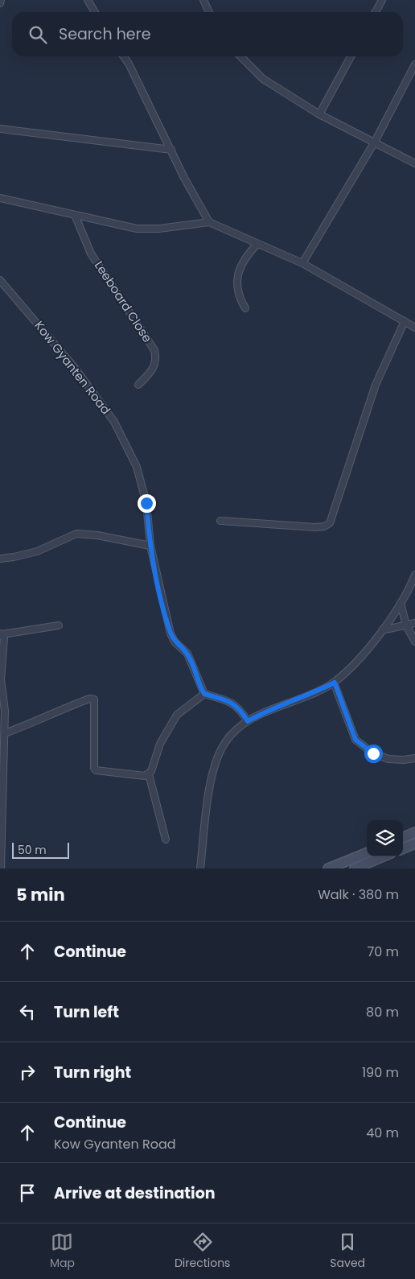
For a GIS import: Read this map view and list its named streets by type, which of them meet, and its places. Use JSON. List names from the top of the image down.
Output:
{
  "streets": {
    "street": ["Leeboard Close", "Kow Gyanten Road"]
  },
  "scale_bar": "50 m",
  "page": {
    "search": "Search here",
    "scale": "50 m",
    "heading": ["5 min", "Walk · 380 m"],
    "list": [
      ["Continue", "70 m"],
      ["Turn left", "80 m"],
      ["Turn right", "190 m"],
      ["Continue", "Kow Gyanten Road", "40 m"],
      "Arrive at destination"
    ],
    "nav": ["Map", "Directions", "Saved"]
  }
}
